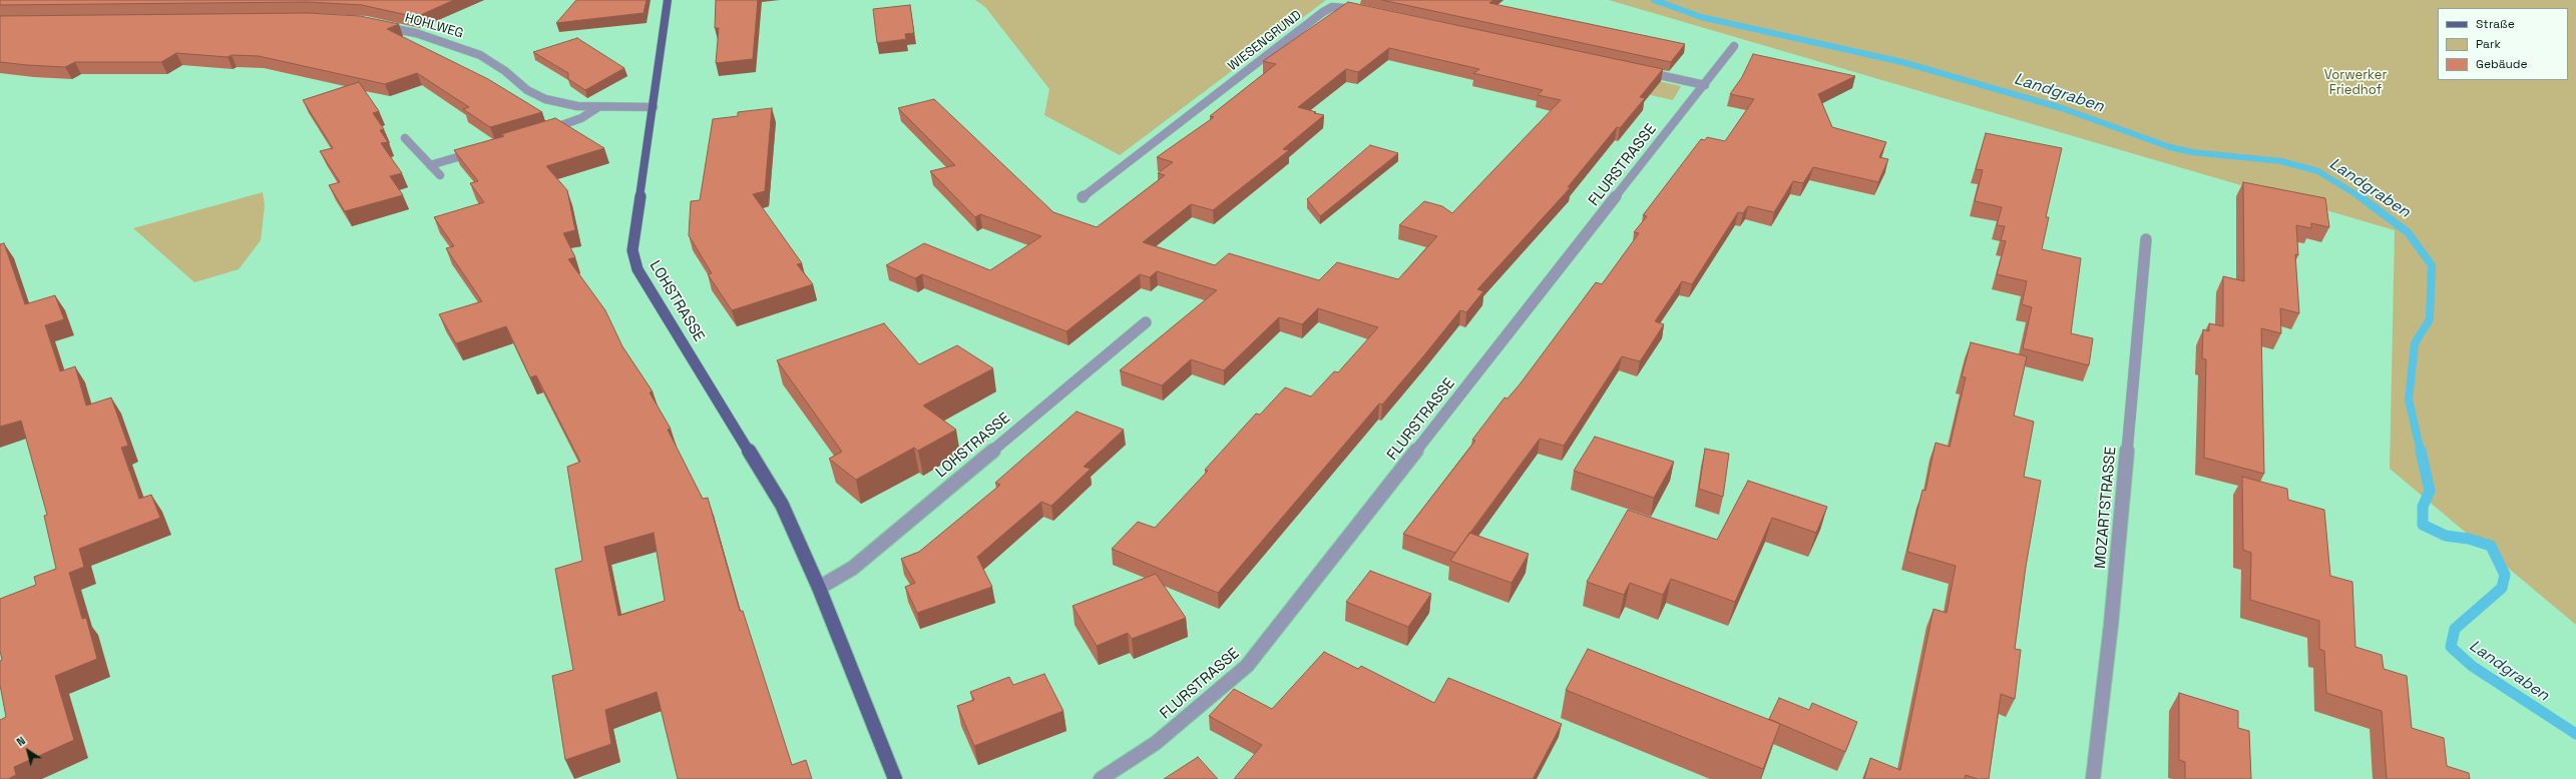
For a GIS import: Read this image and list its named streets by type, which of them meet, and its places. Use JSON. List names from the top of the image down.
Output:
{
  "streets": {
    "main road": ["LOHSTRASSE"],
    "street": [
      "HOHLWEG",
      "WIESENGRUND",
      "FLURSTRASSE",
      "MOZARTSTRASSE"
    ]
  },
  "crossings": [
    ["HOHLWEG", "LOHSTRASSE"]
  ],
  "water": ["Landgraben"],
  "parks": ["Vorwerker Friedhof"],
  "legend": ["Straße", "Park", "Gebäude"],
  "north": "top left"
}
